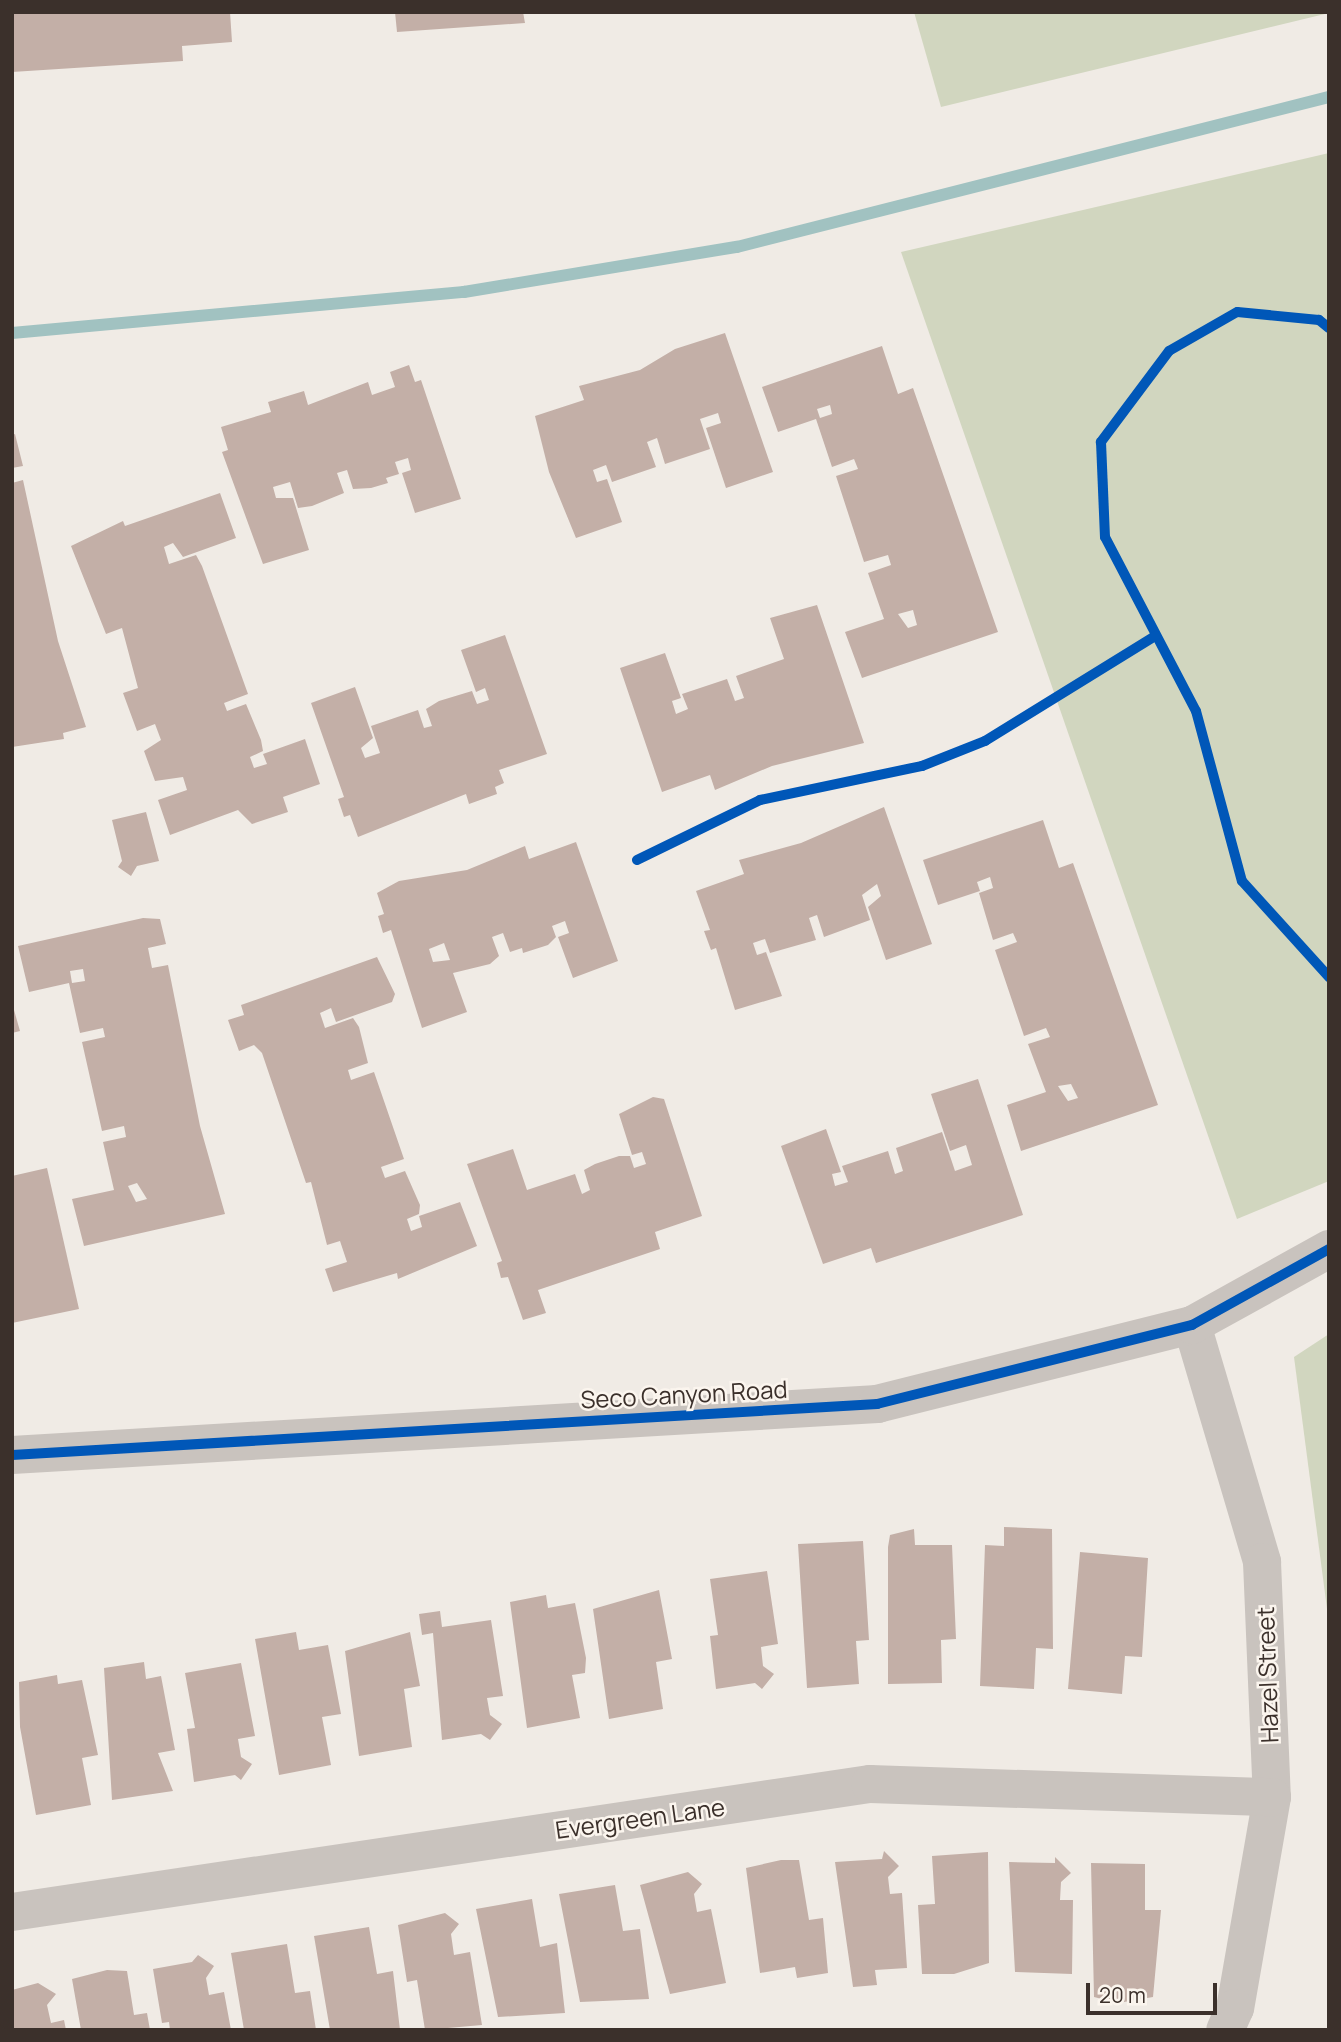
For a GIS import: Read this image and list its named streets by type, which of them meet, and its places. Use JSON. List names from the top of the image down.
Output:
{
  "streets": {
    "street": ["Seco Canyon Road", "Hazel Street", "Evergreen Lane"]
  },
  "crossings": [
    ["Seco Canyon Road", "Hazel Street"],
    ["Hazel Street", "Evergreen Lane"]
  ],
  "scale_bar": "20 m"
}
